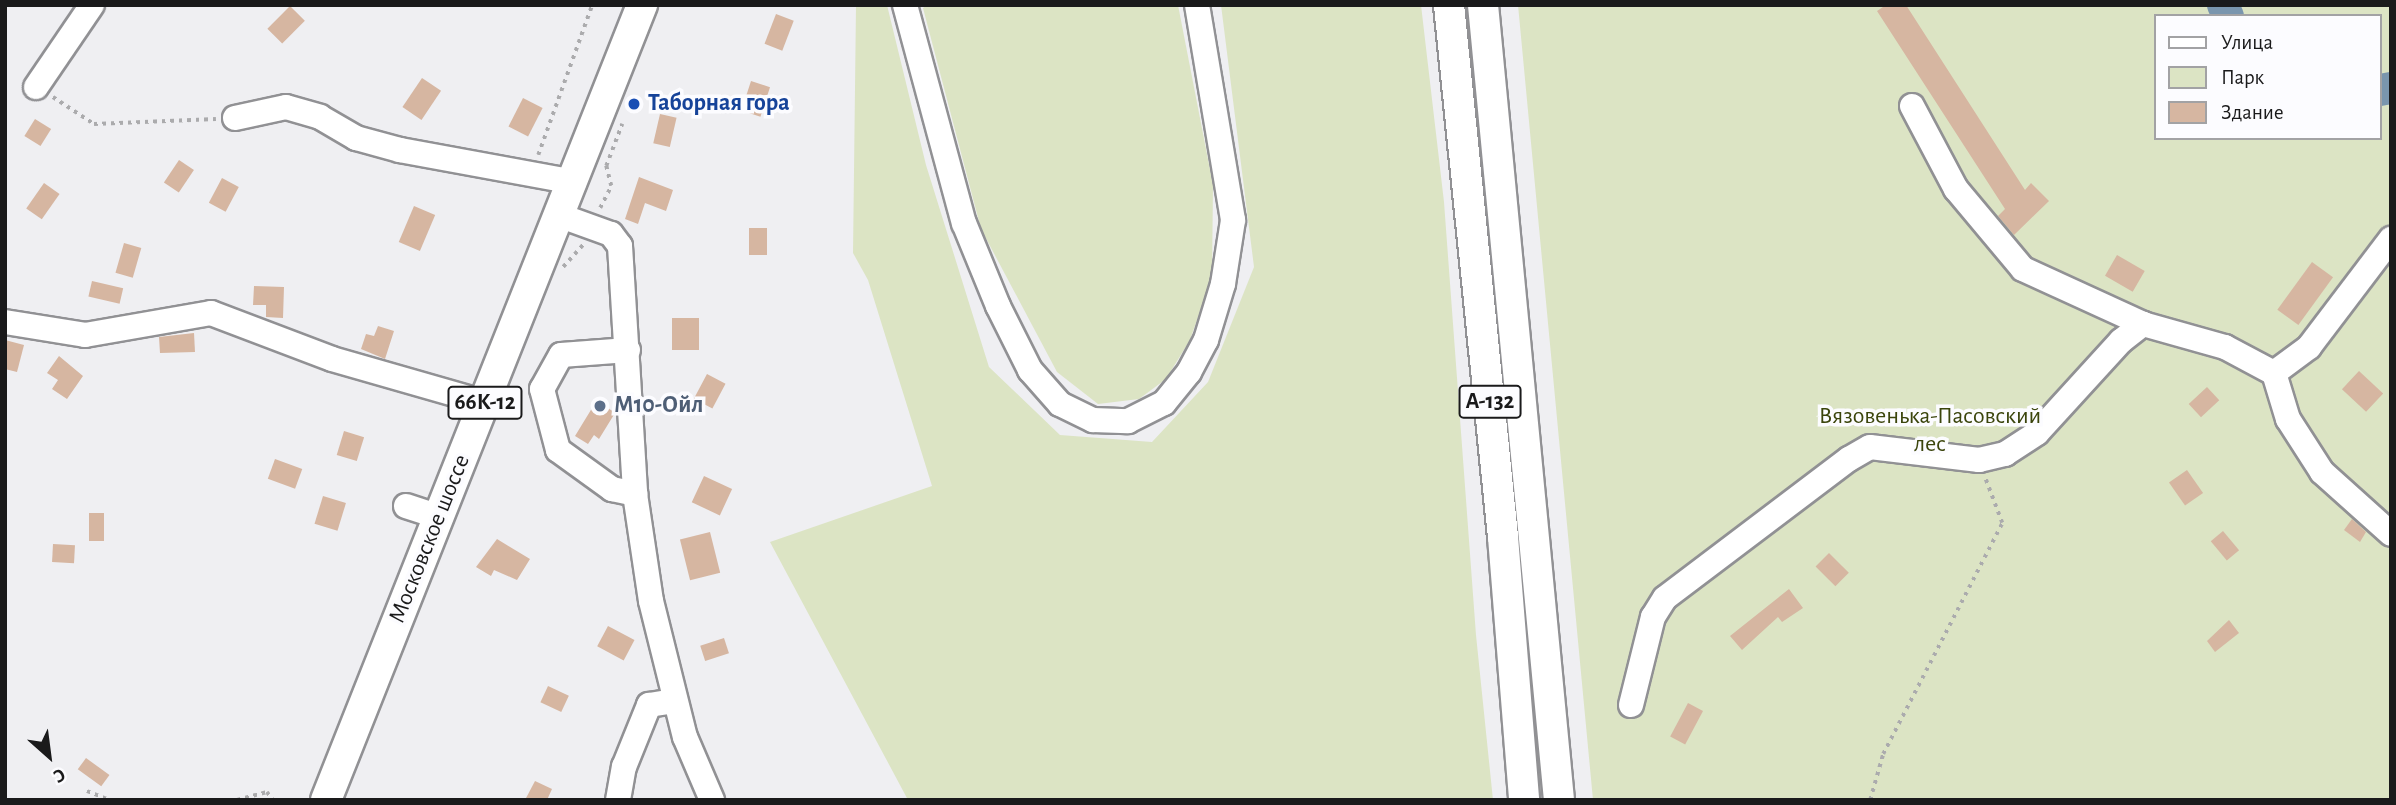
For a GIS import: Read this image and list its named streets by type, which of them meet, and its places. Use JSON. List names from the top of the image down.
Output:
{
  "streets": {
    "main road": ["А-132", "66К-12", "Московское шоссе"]
  },
  "parks": ["Вязовенька-Пасовский лес"],
  "places": ["Таборная гора", "М10-Ойл"],
  "legend": ["Улица", "Парк", "Здание"],
  "north": "bottom right"
}
